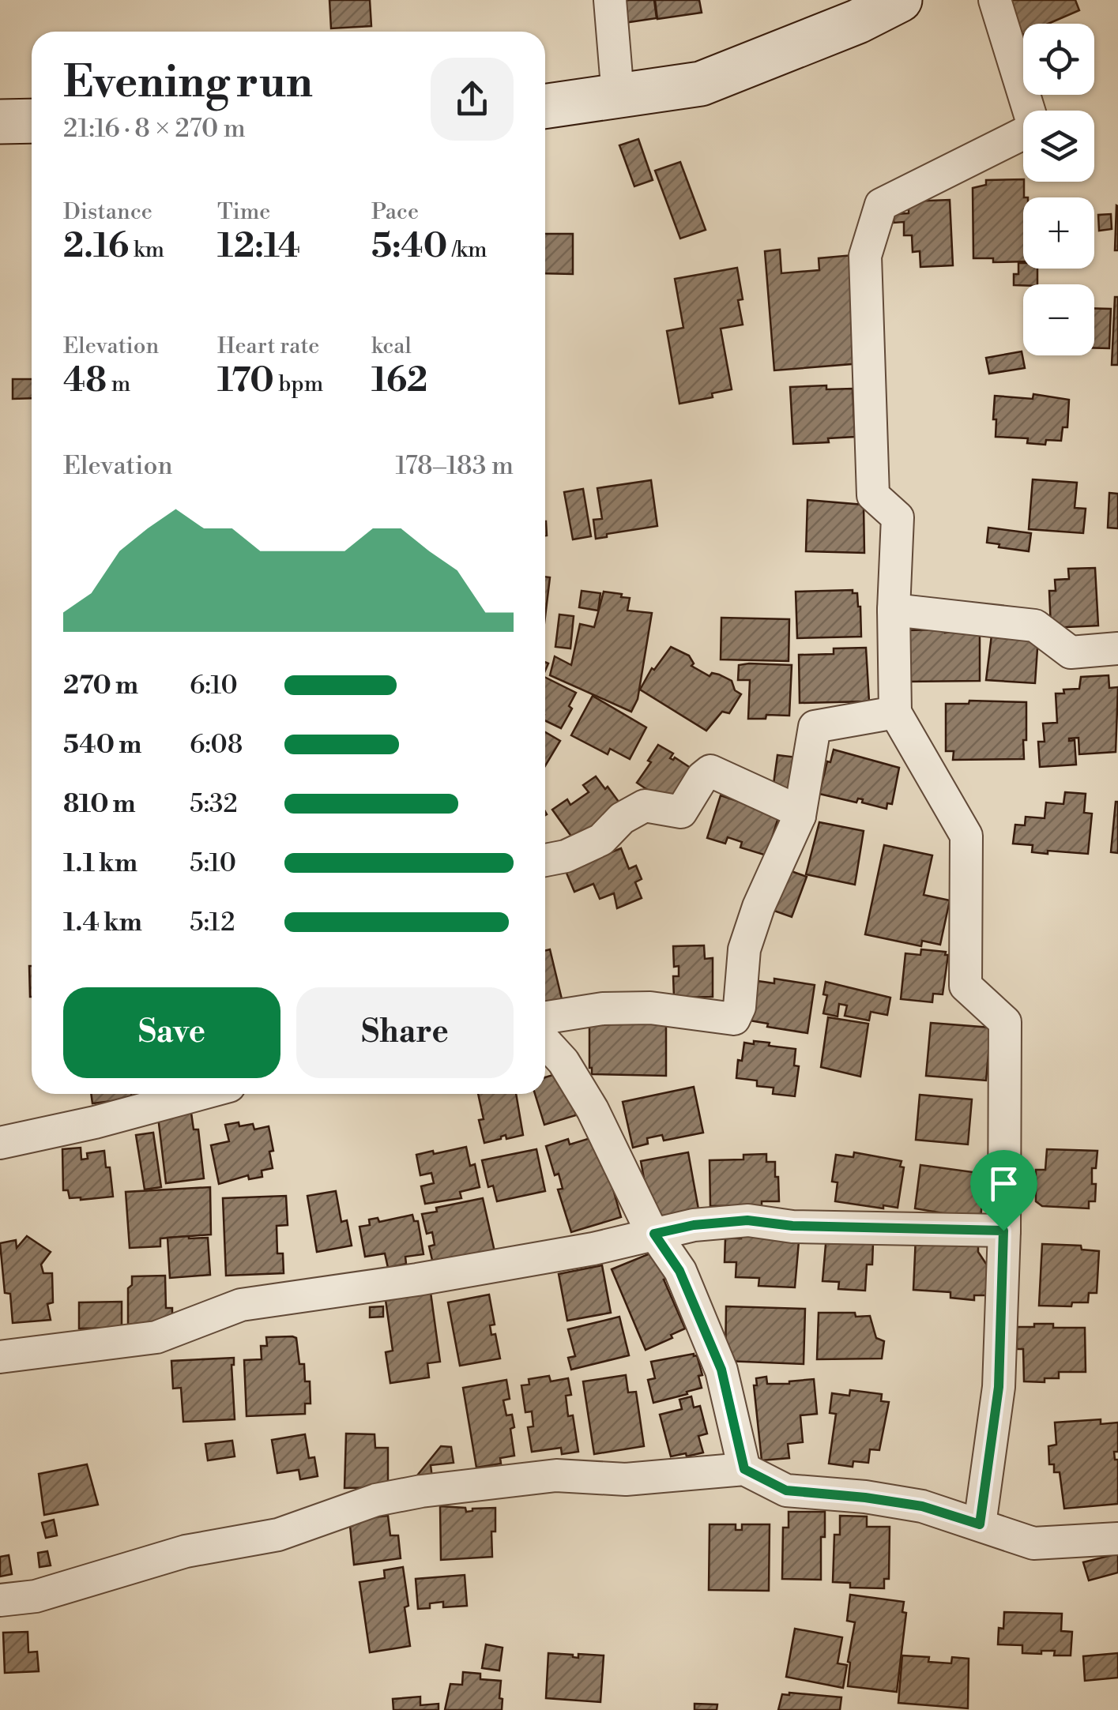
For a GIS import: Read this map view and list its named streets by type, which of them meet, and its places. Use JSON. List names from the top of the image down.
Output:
{
  "page": {
    "map_buttons": ["+", "−"],
    "heading": ["Evening run", "21:16 · 8 × 270 m"],
    "stats": [
      ["Distance", "2.16 km"],
      ["Time", "12:14"],
      ["Pace", "5:40 /km"],
      ["Elevation", "48 m"],
      ["Heart rate", "170 bpm"],
      ["kcal", "162"]
    ],
    "chart": ["Elevation", "178–183 m"],
    "list": [
      {
        "name": "270 m",
        "note": "6:10"
      },
      {
        "name": "540 m",
        "note": "6:08"
      },
      {
        "name": "810 m",
        "note": "5:32"
      },
      {
        "name": "1.1 km",
        "note": "5:10"
      },
      {
        "name": "1.4 km",
        "note": "5:12"
      }
    ],
    "buttons": ["Save", "Share"]
  }
}
